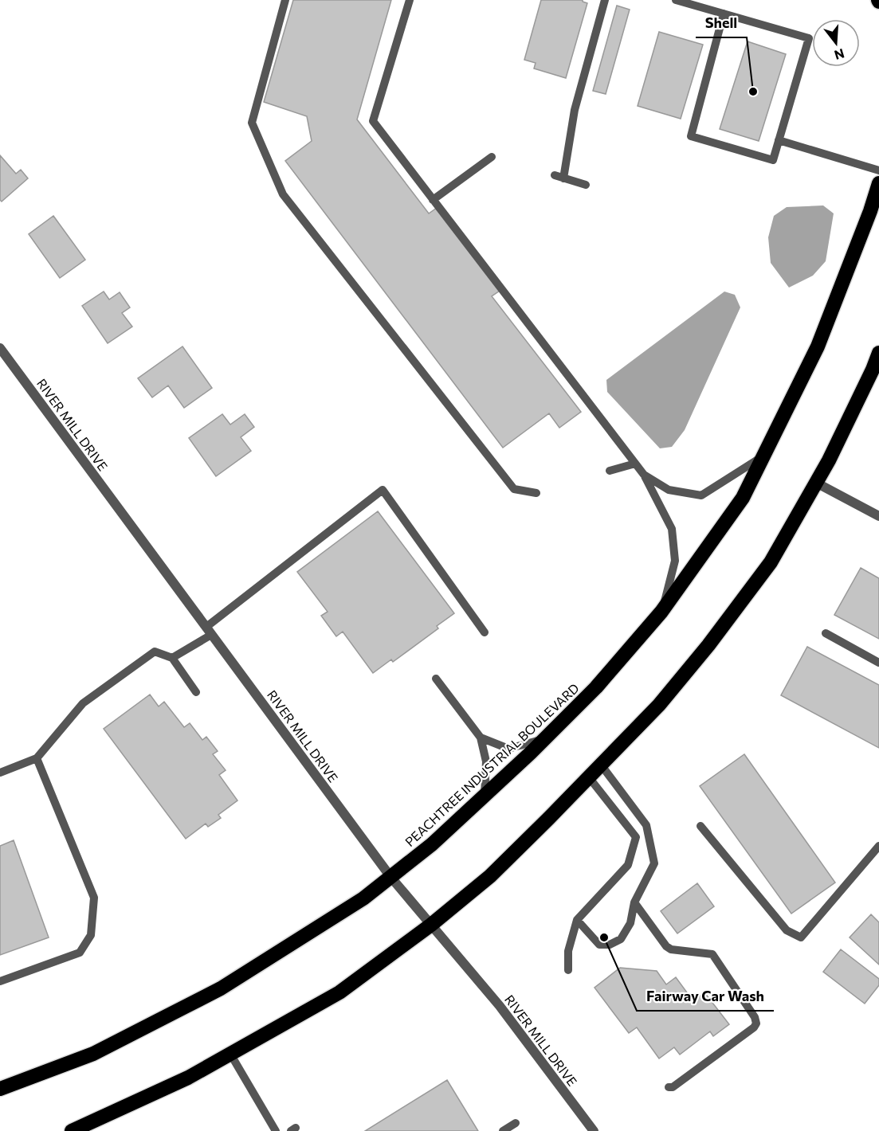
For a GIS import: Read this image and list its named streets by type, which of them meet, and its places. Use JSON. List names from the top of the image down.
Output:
{
  "streets": {
    "highway": ["PEACHTREE INDUSTRIAL BOULEVARD"],
    "street": ["RIVER MILL DRIVE"]
  },
  "crossings": [
    ["RIVER MILL DRIVE", "PEACHTREE INDUSTRIAL BOULEVARD"]
  ],
  "places": ["Shell", "Fairway Car Wash"],
  "north": "bottom"
}
